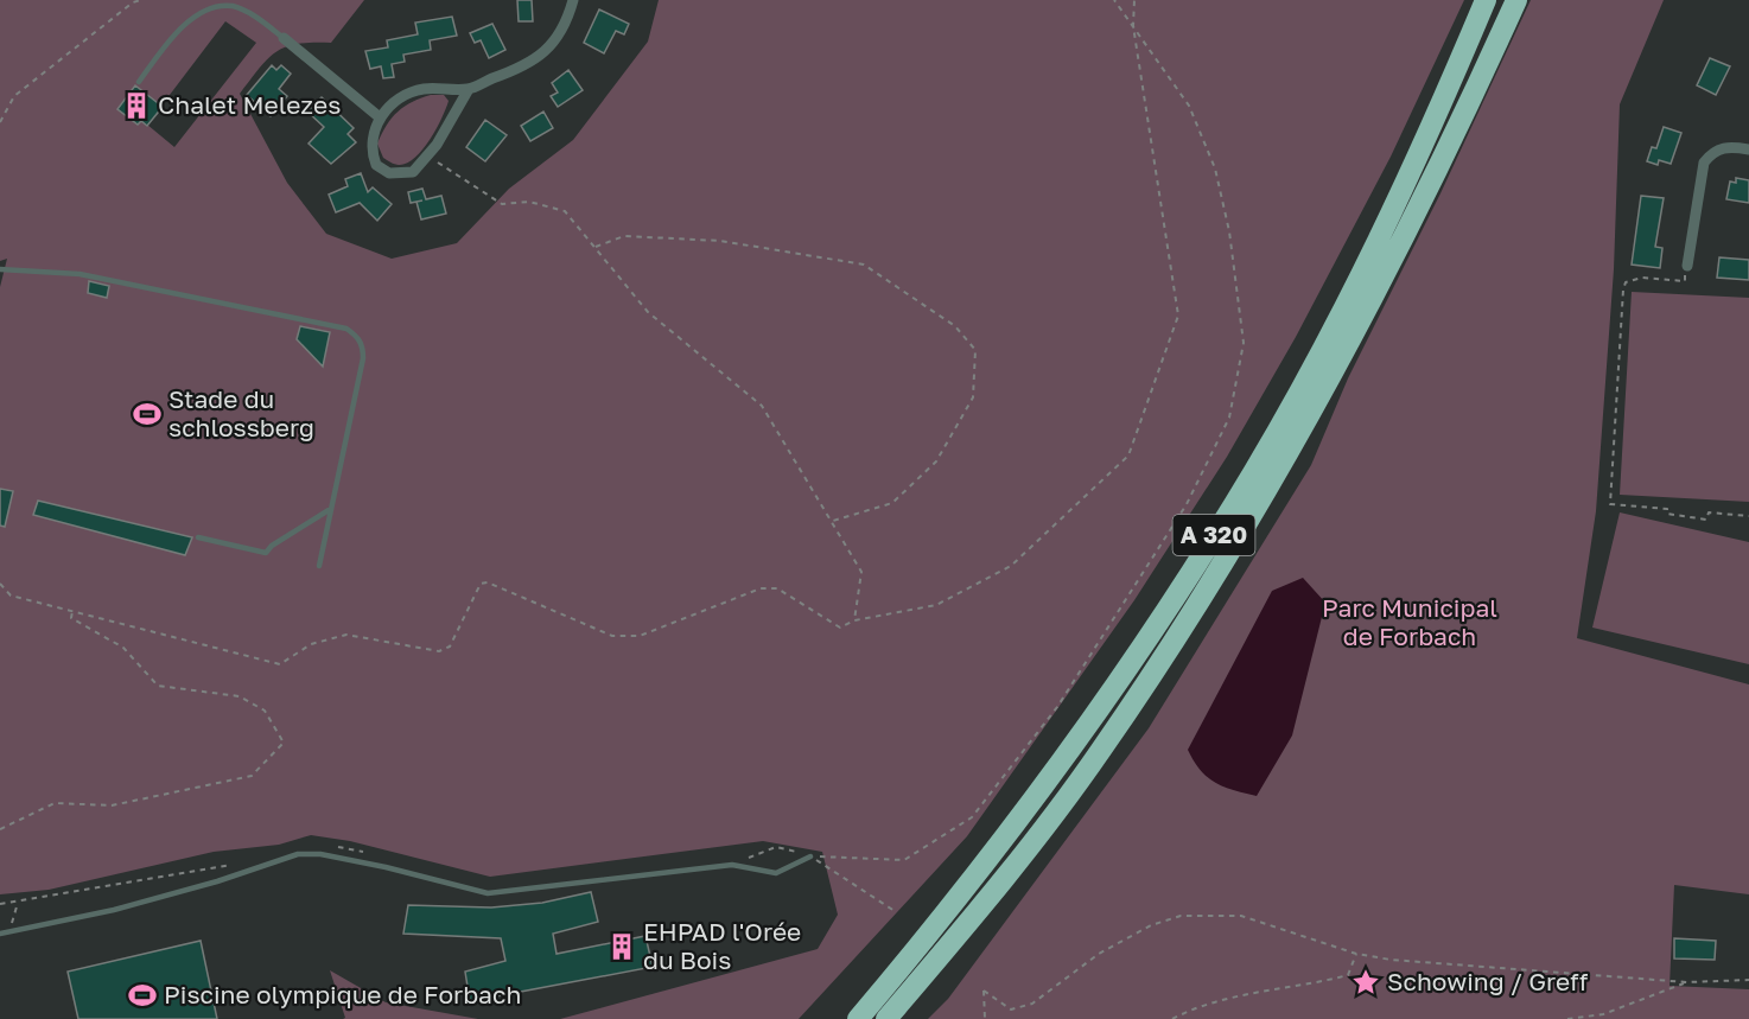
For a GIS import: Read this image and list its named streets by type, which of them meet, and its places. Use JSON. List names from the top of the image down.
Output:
{
  "streets": {
    "highway": ["A 320"]
  },
  "parks": ["Parc Municipal de Forbach"],
  "places": {
    "building": ["Chalet Melezes", "EHPAD l'Orée du Bois"],
    "sports": ["Stade du schlossberg", "Piscine olympique de Forbach"],
    "place": ["Schowing / Greff"]
  }
}
